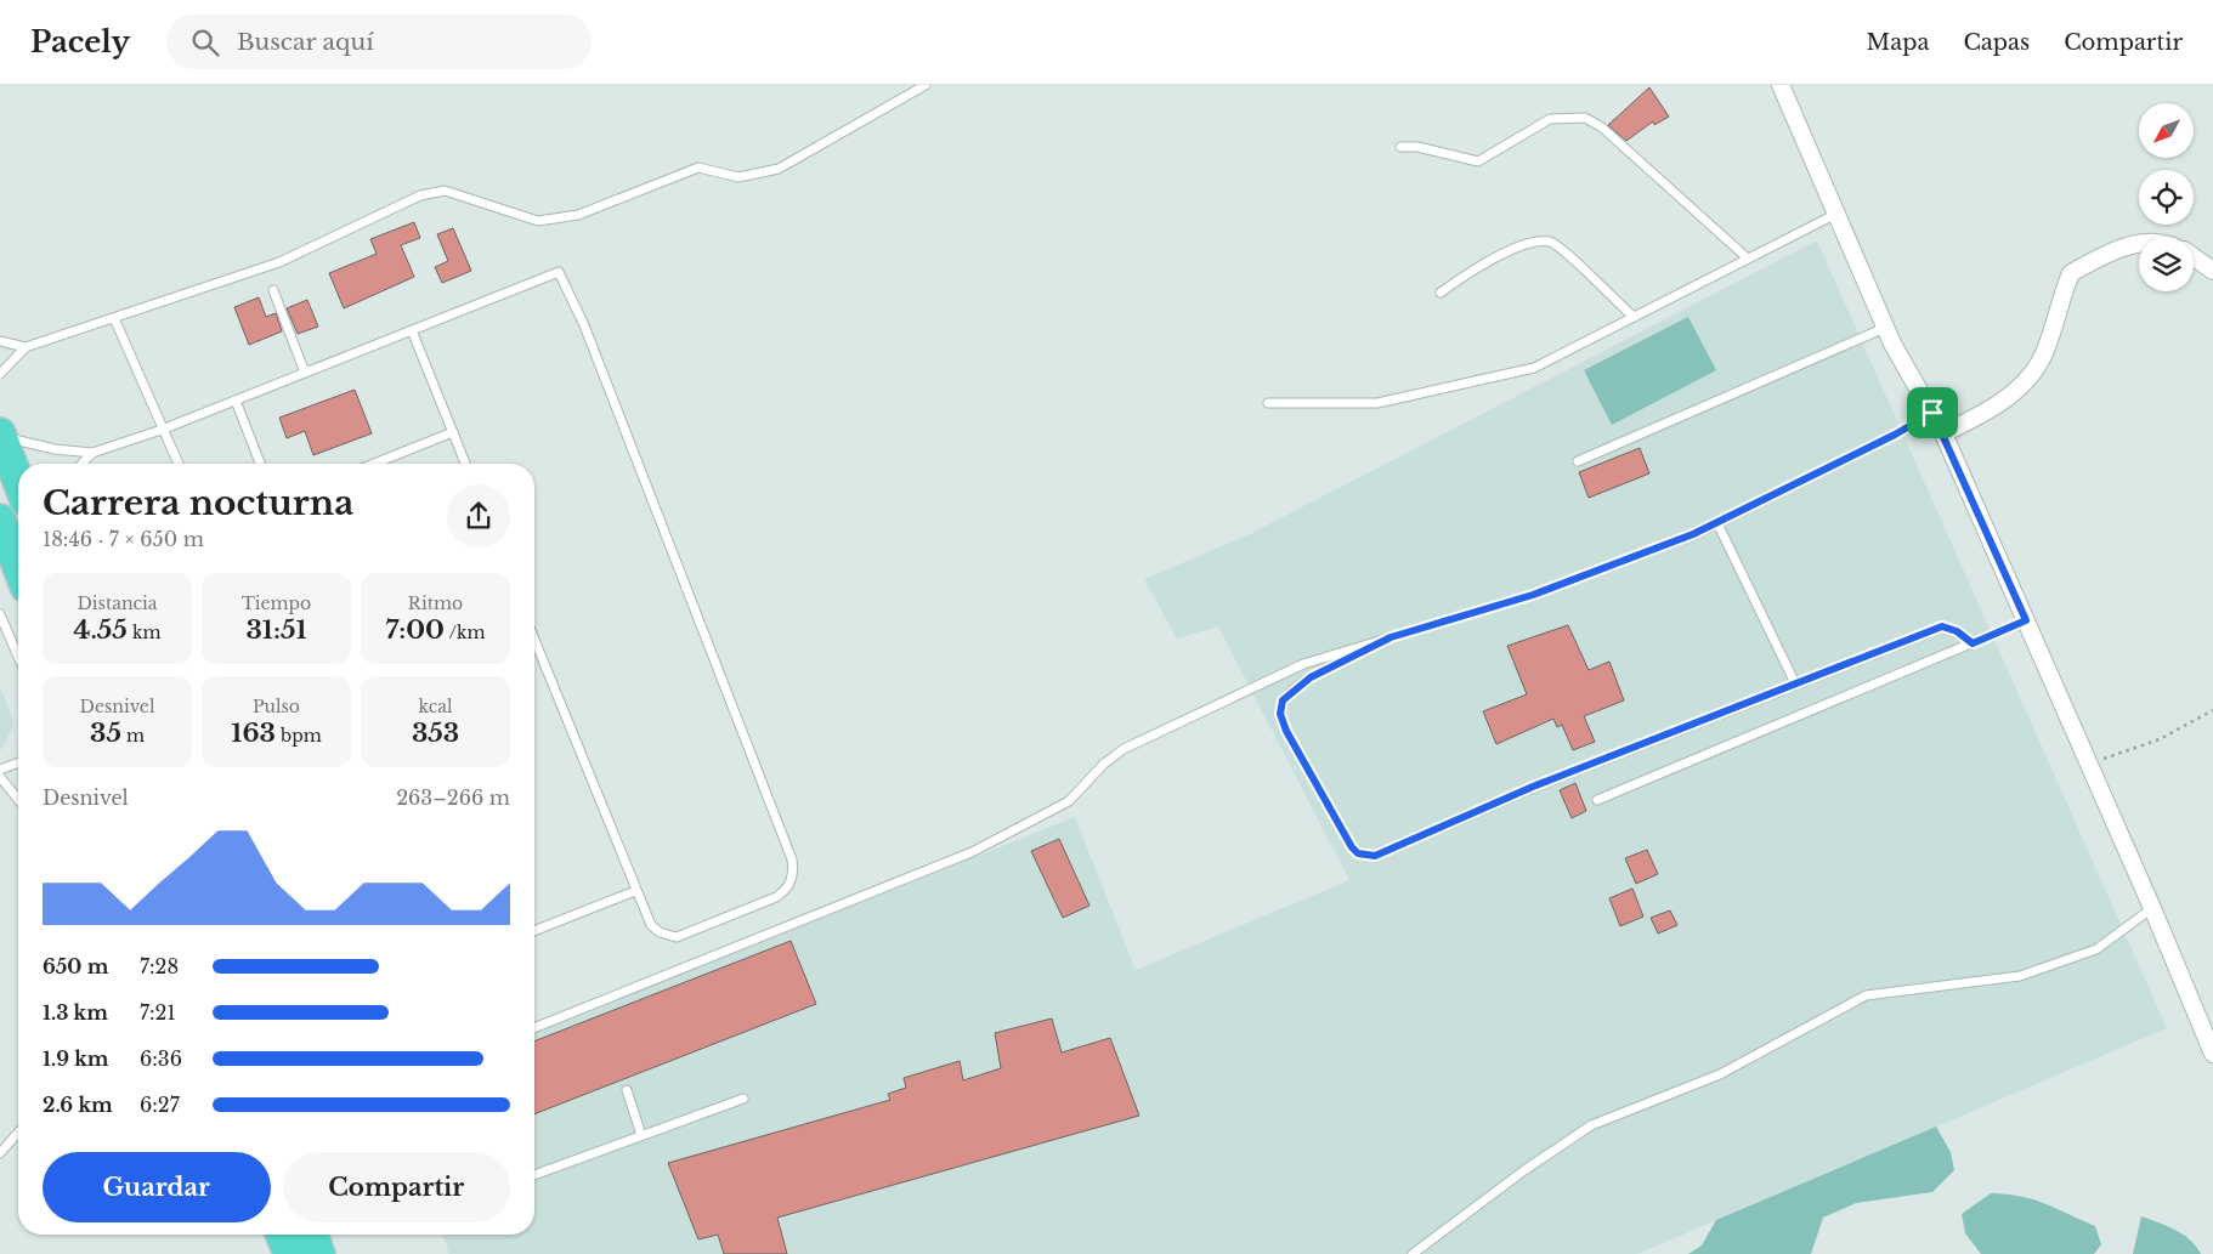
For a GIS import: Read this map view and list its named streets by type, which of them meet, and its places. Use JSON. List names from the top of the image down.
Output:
{
  "north": "bottom left",
  "page": {
    "header": "Pacely",
    "search": "Buscar aquí",
    "nav": ["Mapa", "Capas", "Compartir"],
    "heading": ["Carrera nocturna", "18:46 · 7 × 650 m"],
    "stats": [
      ["Distancia", "4.55 km"],
      ["Tiempo", "31:51"],
      ["Ritmo", "7:00 /km"],
      ["Desnivel", "35 m"],
      ["Pulso", "163 bpm"],
      ["kcal", "353"]
    ],
    "chart": ["Desnivel", "263–266 m"],
    "list": [
      {
        "name": "650 m",
        "note": "7:28"
      },
      {
        "name": "1.3 km",
        "note": "7:21"
      },
      {
        "name": "1.9 km",
        "note": "6:36"
      },
      {
        "name": "2.6 km",
        "note": "6:27"
      }
    ],
    "buttons": ["Guardar", "Compartir"]
  }
}
